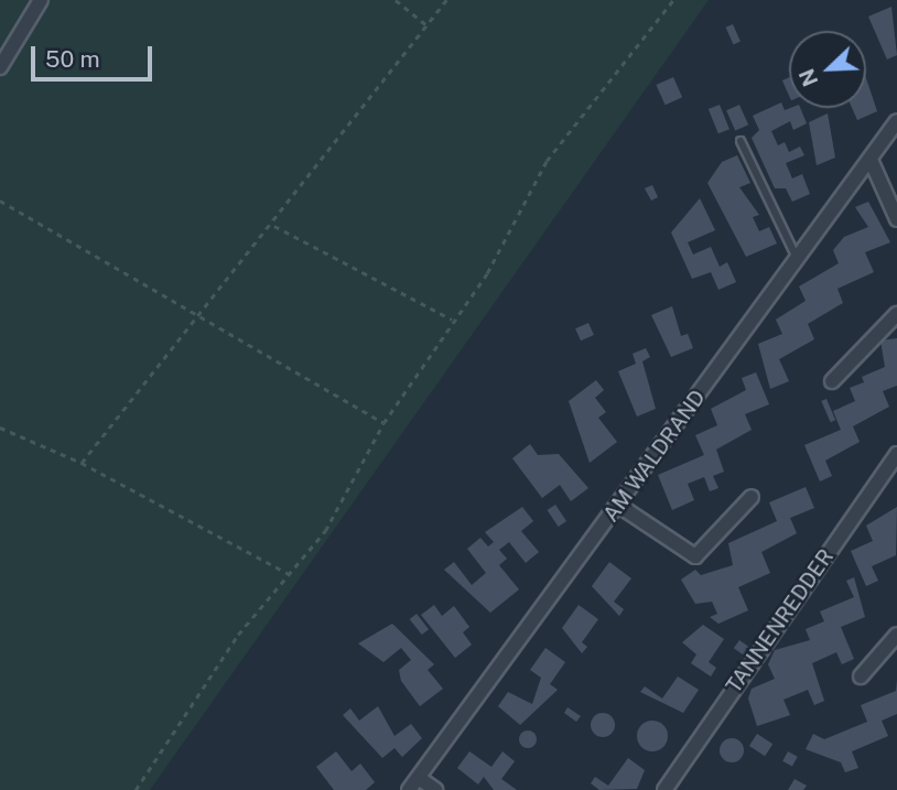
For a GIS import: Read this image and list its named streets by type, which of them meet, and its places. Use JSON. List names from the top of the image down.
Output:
{
  "streets": {
    "street": ["AM WALDRAND", "TANNENREDDER"]
  },
  "scale_bar": "50 m",
  "north": "bottom left"
}
